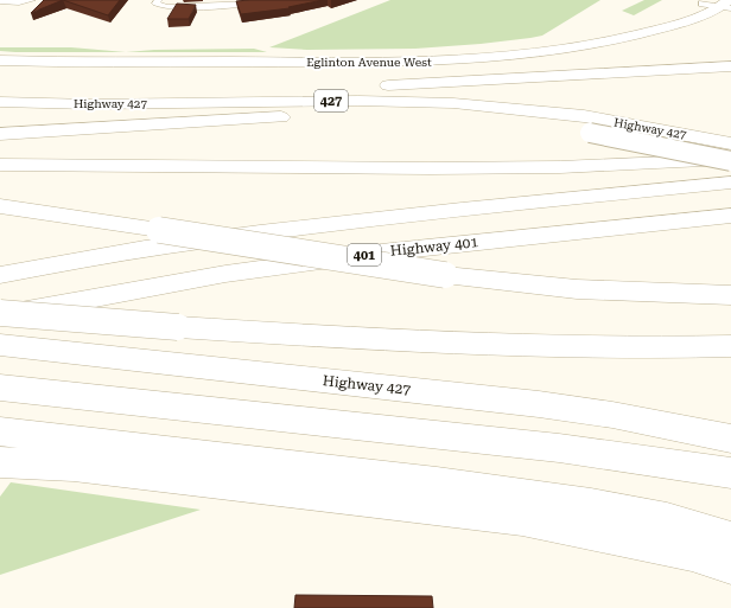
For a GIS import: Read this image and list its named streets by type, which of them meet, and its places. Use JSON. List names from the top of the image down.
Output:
{
  "streets": {
    "highway": [
      "427",
      "Highway 427",
      "Highway 401",
      "401"
    ],
    "main road": ["Eglinton Avenue West"]
  }
}
